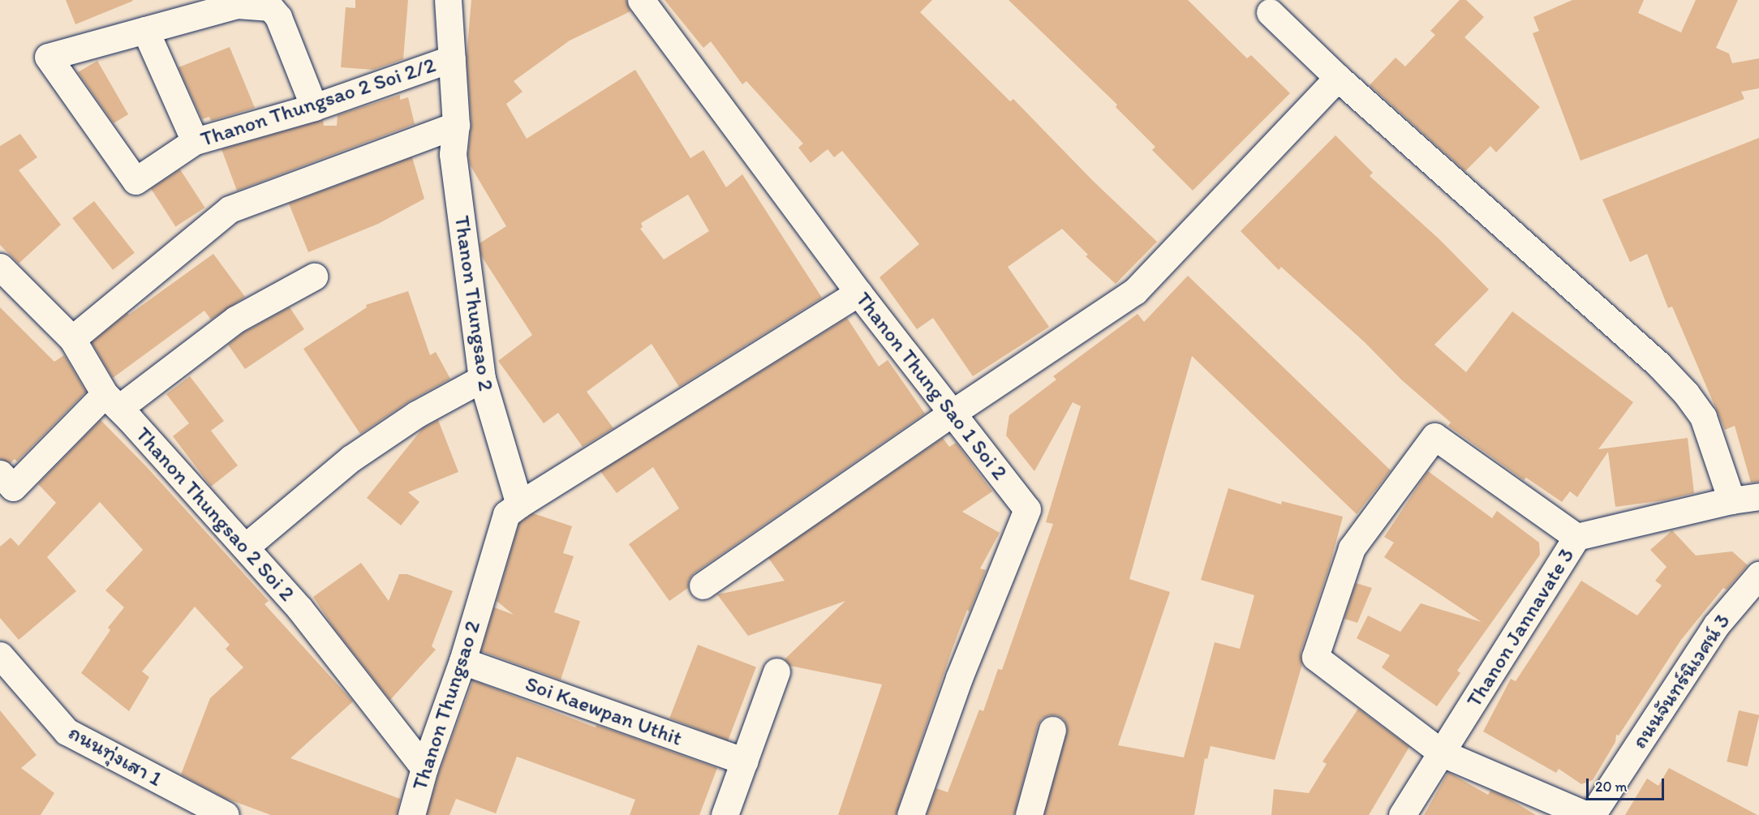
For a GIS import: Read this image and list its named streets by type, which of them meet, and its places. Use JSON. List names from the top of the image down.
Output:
{
  "streets": {
    "street": [
      "Thanon Thungsao 2 Soi 2/2",
      "Thanon Thungsao 2",
      "Thanon Thung Sao 1 Soi 2",
      "Thanon Thungsao 2 Soi 2",
      "Thanon Jannavate 3",
      "ถนนจันทร์นิเวศน์ 3",
      "Soi Kaewpan Uthit",
      "ถนนทุ่งเสา 1"
    ]
  },
  "crossings": [
    ["Thanon Thungsao 2 Soi 2/2", "Thanon Thungsao 2"],
    ["Thanon Thungsao 2", "Thanon Thungsao 2 Soi 2"],
    ["Thanon Thungsao 2", "Soi Kaewpan Uthit"]
  ],
  "scale_bar": "20 m"
}
